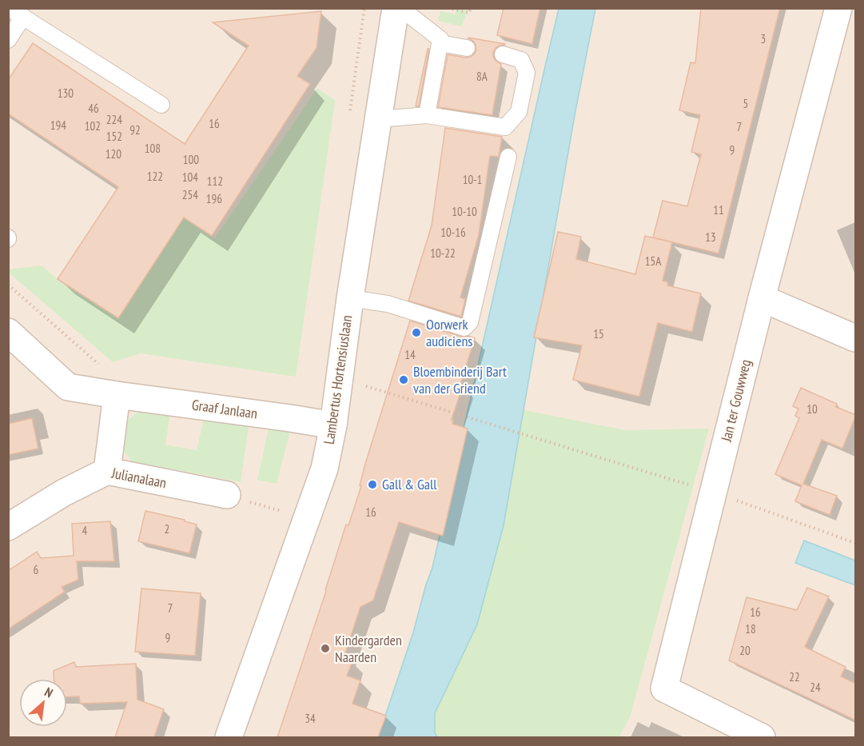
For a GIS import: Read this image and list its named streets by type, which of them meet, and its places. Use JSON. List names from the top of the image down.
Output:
{
  "streets": {
    "street": [
      "Lambertus Hortensiuslaan",
      "Jan ter Gouwweg",
      "Graaf Janlaan",
      "Julianalaan"
    ]
  },
  "crossings": [
    ["Lambertus Hortensiuslaan", "Graaf Janlaan"]
  ],
  "places": [
    "Oorwerk audiciens",
    "Bloembinderij Bart van der Griend",
    "Gall & Gall",
    "Kindergarden Naarden"
  ],
  "house_numbers": [
    "3",
    "8A",
    "130",
    "5",
    "46",
    "224",
    "16",
    "194",
    "102",
    "7",
    "92",
    "152",
    "108",
    "9",
    "120",
    "100",
    "122",
    "104",
    "10-1",
    "112",
    "254",
    "196",
    "11",
    "10-10",
    "10-16",
    "13",
    "10-22",
    "15A",
    "15",
    "14",
    "10",
    "16",
    "2",
    "4",
    "6",
    "7",
    "16",
    "18",
    "9",
    "20",
    "22",
    "24",
    "34"
  ],
  "north": "top right"
}
